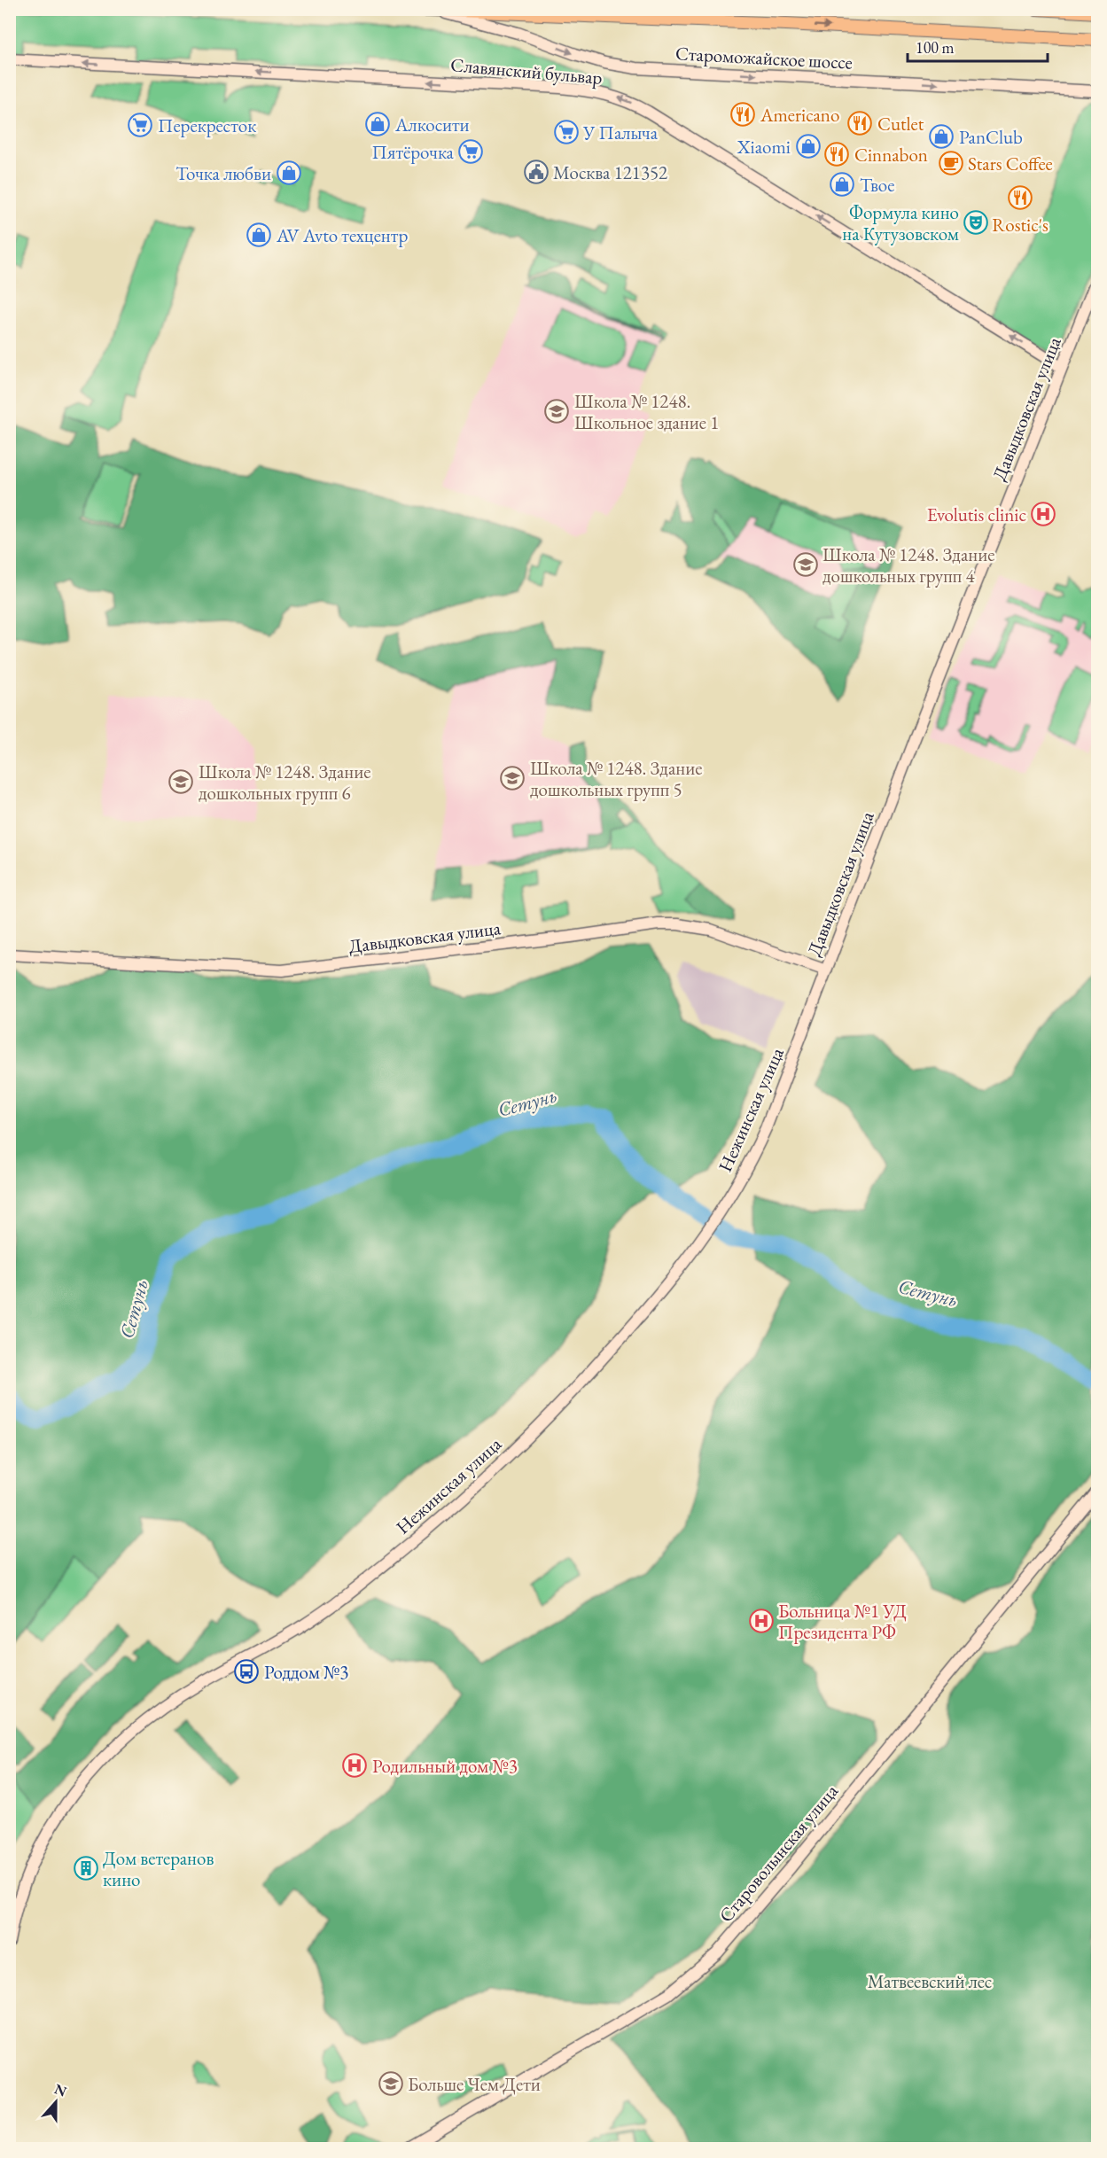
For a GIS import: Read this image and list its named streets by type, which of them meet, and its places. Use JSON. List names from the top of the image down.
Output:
{
  "streets": {
    "street": [
      "Староможайское шоссе",
      "Славянский бульвар",
      "Давыдковская улица",
      "Нежинская улица",
      "Староволынская улица"
    ]
  },
  "crossings": [
    ["Славянский бульвар", "Давыдковская улица"],
    ["Давыдковская улица", "Нежинская улица"]
  ],
  "one_way": ["Староможайское шоссе", "Славянский бульвар"],
  "water": ["Сетунь"],
  "parks": ["Матвеевский лес"],
  "places": {
    "restaurant": [
      "Americano",
      "Cutlet",
      "Cinnabon",
      "Rostic's"
    ],
    "shop": [
      "Алкосити",
      "PanClub",
      "Xiaomi",
      "Точка любви",
      "Твое",
      "AV Avto техцентр"
    ],
    "supermarket": ["Перекресток", "У Палыча", "Пятёрочка"],
    "cafe": ["Stars Coffee"],
    "public building": ["Москва 121352"],
    "theatre": ["Формула кино на Кутузовском"],
    "school or university": [
      "Школа № 1248. Школьное здание 1",
      "Школа № 1248. Здание дошкольных групп 4",
      "Школа № 1248. Здание дошкольных групп 5",
      "Школа № 1248. Здание дошкольных групп 6",
      "Больше Чем Дети"
    ],
    "hospital": ["Evolutis clinic", "Больница №1 УД Президента РФ", "Родильный дом №3"],
    "bus stop": ["Роддом №3"],
    "building": ["Дом ветеранов кино"]
  },
  "scale_bar": "100 m",
  "north": "top"
}
